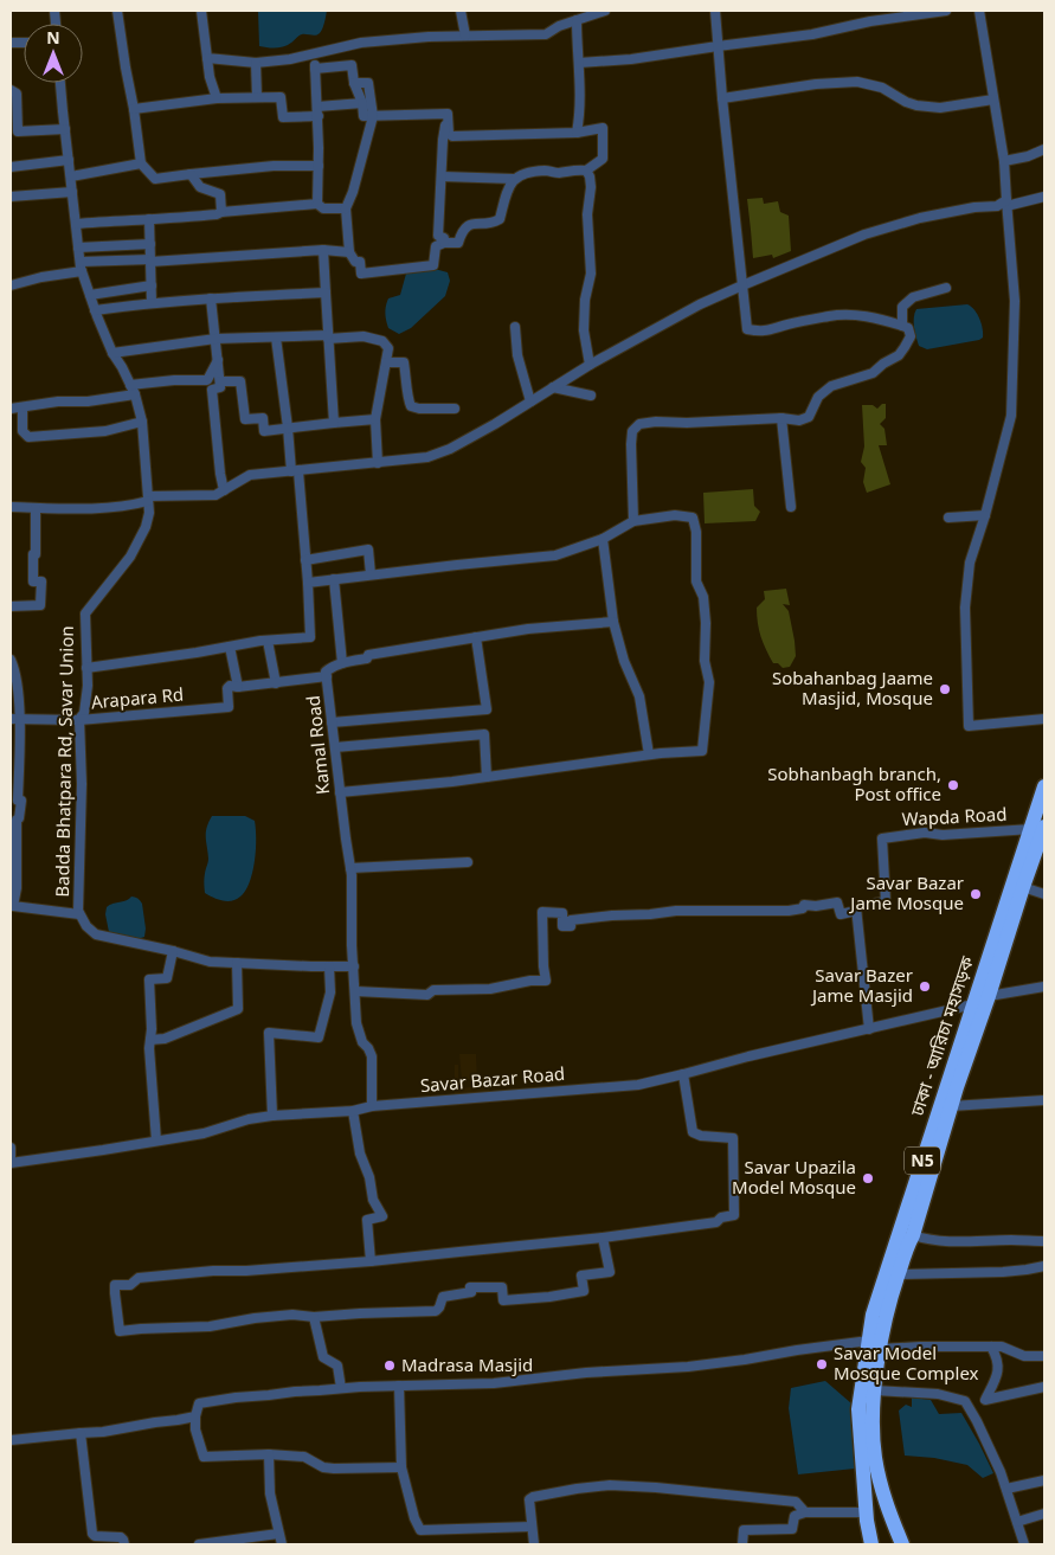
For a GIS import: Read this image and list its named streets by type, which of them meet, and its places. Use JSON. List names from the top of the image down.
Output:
{
  "streets": {
    "highway": ["ঢাকা - আরিচা মহাসড়ক", "N5"],
    "street": [
      "Arapara Rd",
      "Kamal Road",
      "Badda Bhatpara Rd, Savar Union",
      "Wapda Road",
      "Savar Bazar Road"
    ]
  },
  "crossings": [
    ["Arapara Rd", "Badda Bhatpara Rd, Savar Union"],
    ["Kamal Road", "Badda Bhatpara Rd, Savar Union"],
    ["Kamal Road", "Savar Bazar Road"],
    ["Wapda Road", "ঢাকা - আরিচা মহাসড়ক"],
    ["ঢাকা - আরিচা মহাসড়ক", "Savar Bazar Road"]
  ],
  "places": [
    "Sobahanbag Jaame Masjid, Mosque",
    "Sobhanbagh branch, Post office",
    "Savar Bazar Jame Mosque",
    "Savar Bazer Jame Masjid",
    "Savar Upazila Model Mosque",
    "Savar Model Mosque Complex",
    "Madrasa Masjid"
  ],
  "north": "top"
}
